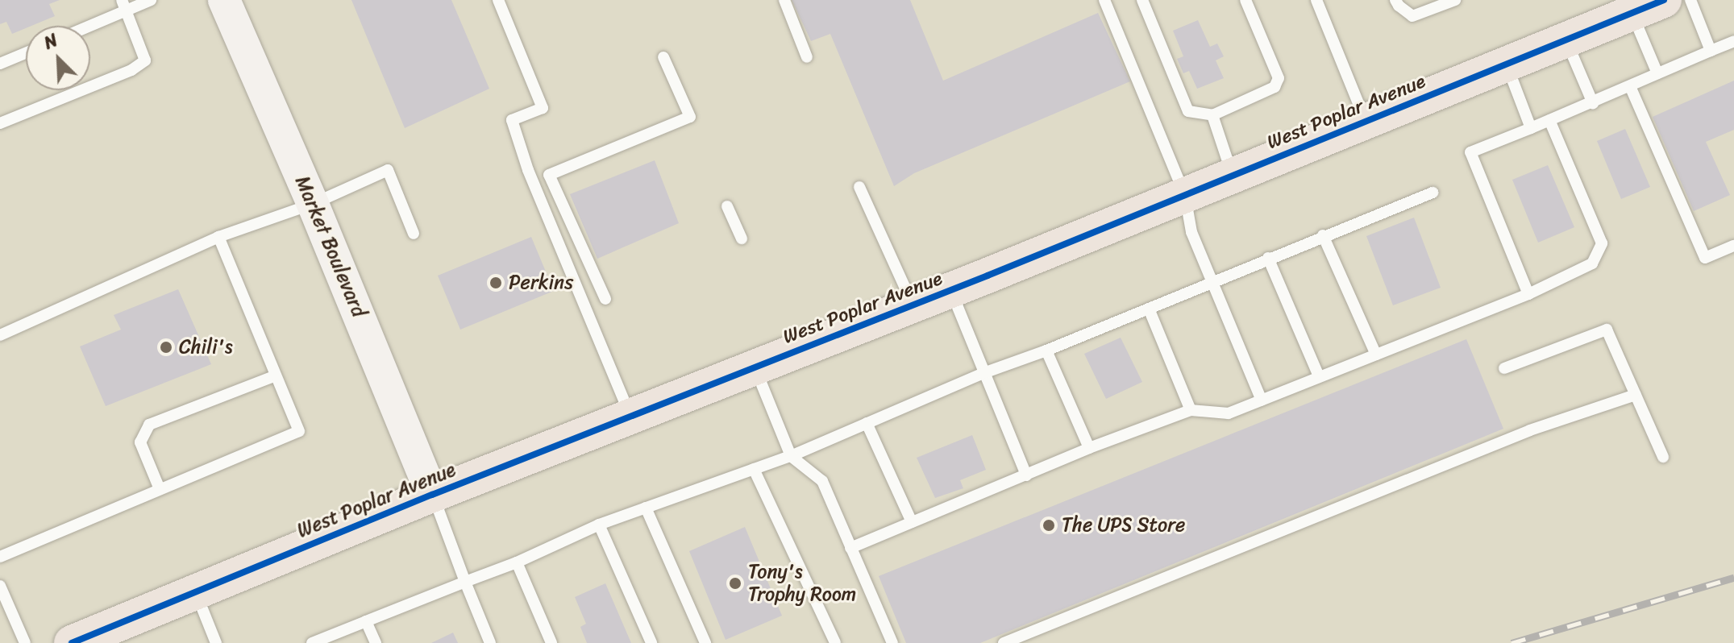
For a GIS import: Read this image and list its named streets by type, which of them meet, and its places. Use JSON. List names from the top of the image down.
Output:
{
  "streets": {
    "main road": ["West Poplar Avenue"],
    "street": ["Market Boulevard"]
  },
  "crossings": [
    ["West Poplar Avenue", "Market Boulevard"]
  ],
  "places": [
    "Perkins",
    "Chili's",
    "The UPS Store",
    "Tony's Trophy Room"
  ],
  "north": "top left"
}
